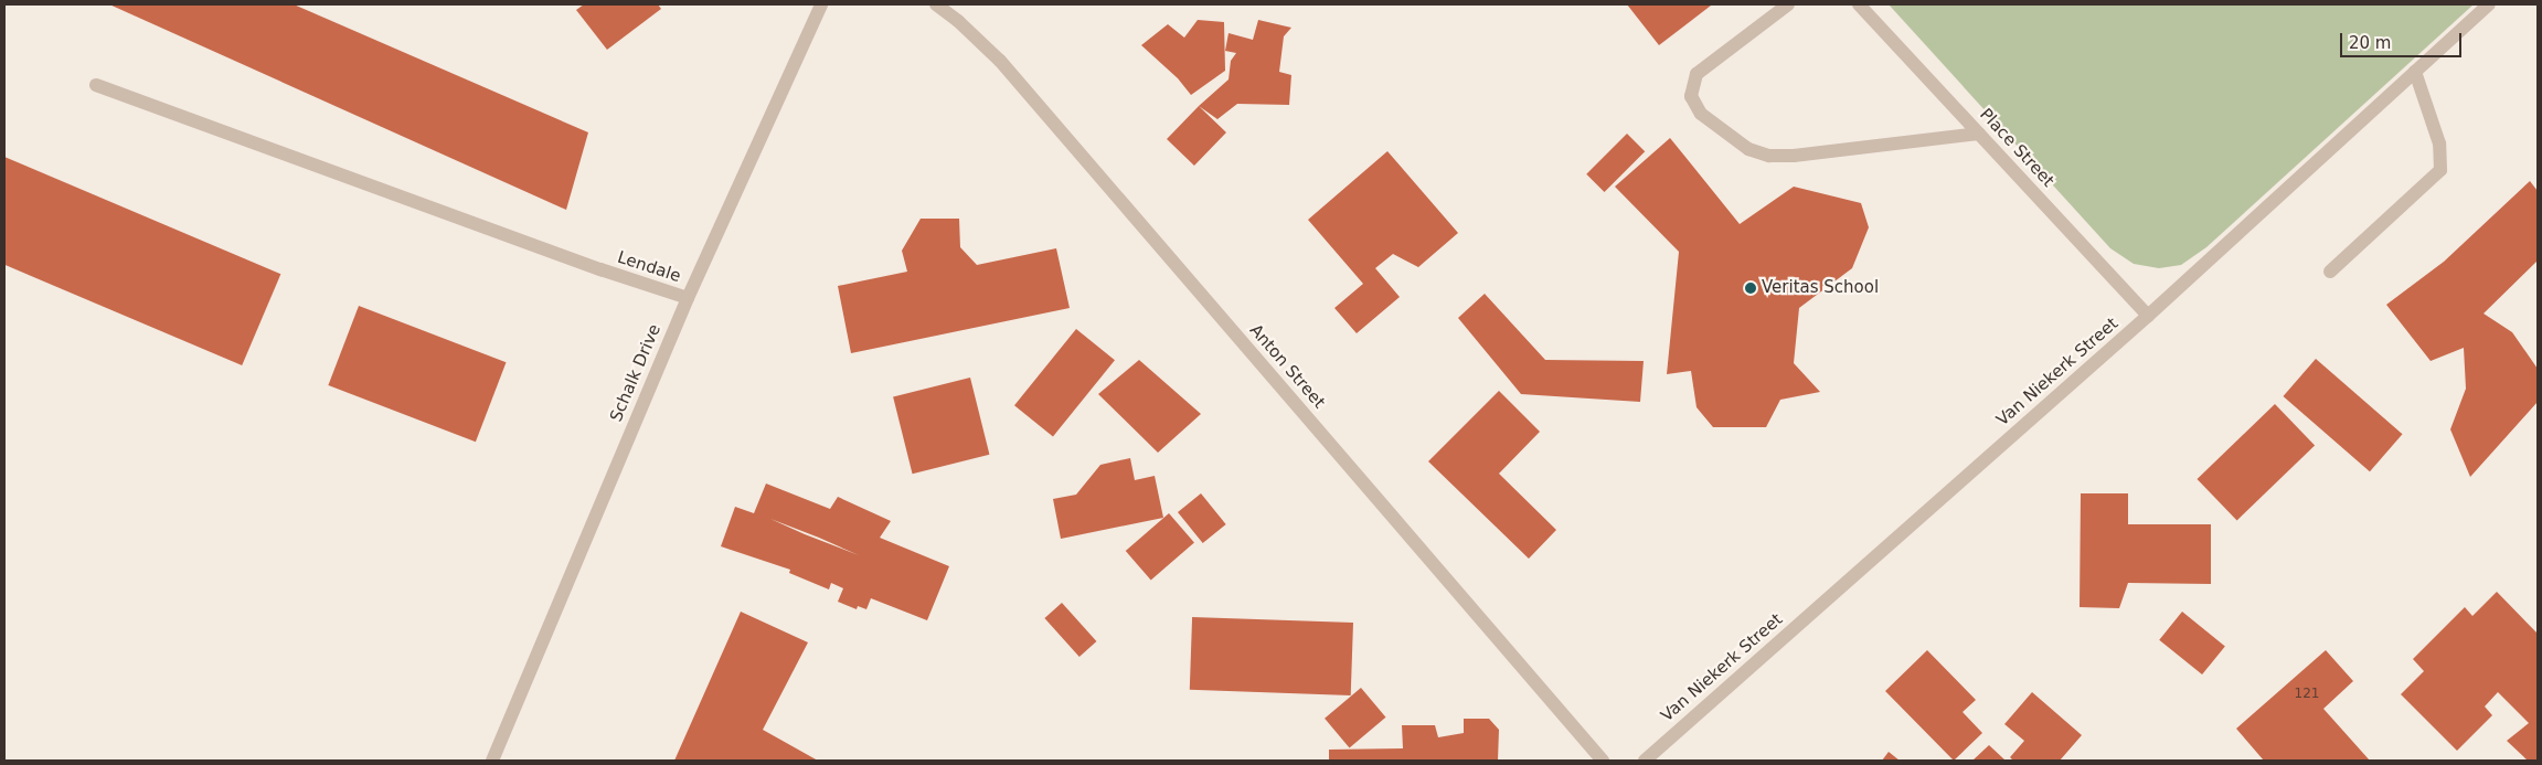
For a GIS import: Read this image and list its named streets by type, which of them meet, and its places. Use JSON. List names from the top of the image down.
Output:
{
  "streets": {
    "street": [
      "Place Street",
      "Lendale",
      "Anton Street",
      "Van Niekerk Street",
      "Schalk Drive"
    ]
  },
  "crossings": [
    ["Place Street", "Van Niekerk Street"],
    ["Lendale", "Schalk Drive"]
  ],
  "places": ["Veritas School"],
  "house_numbers": ["121"],
  "scale_bar": "20 m"
}
